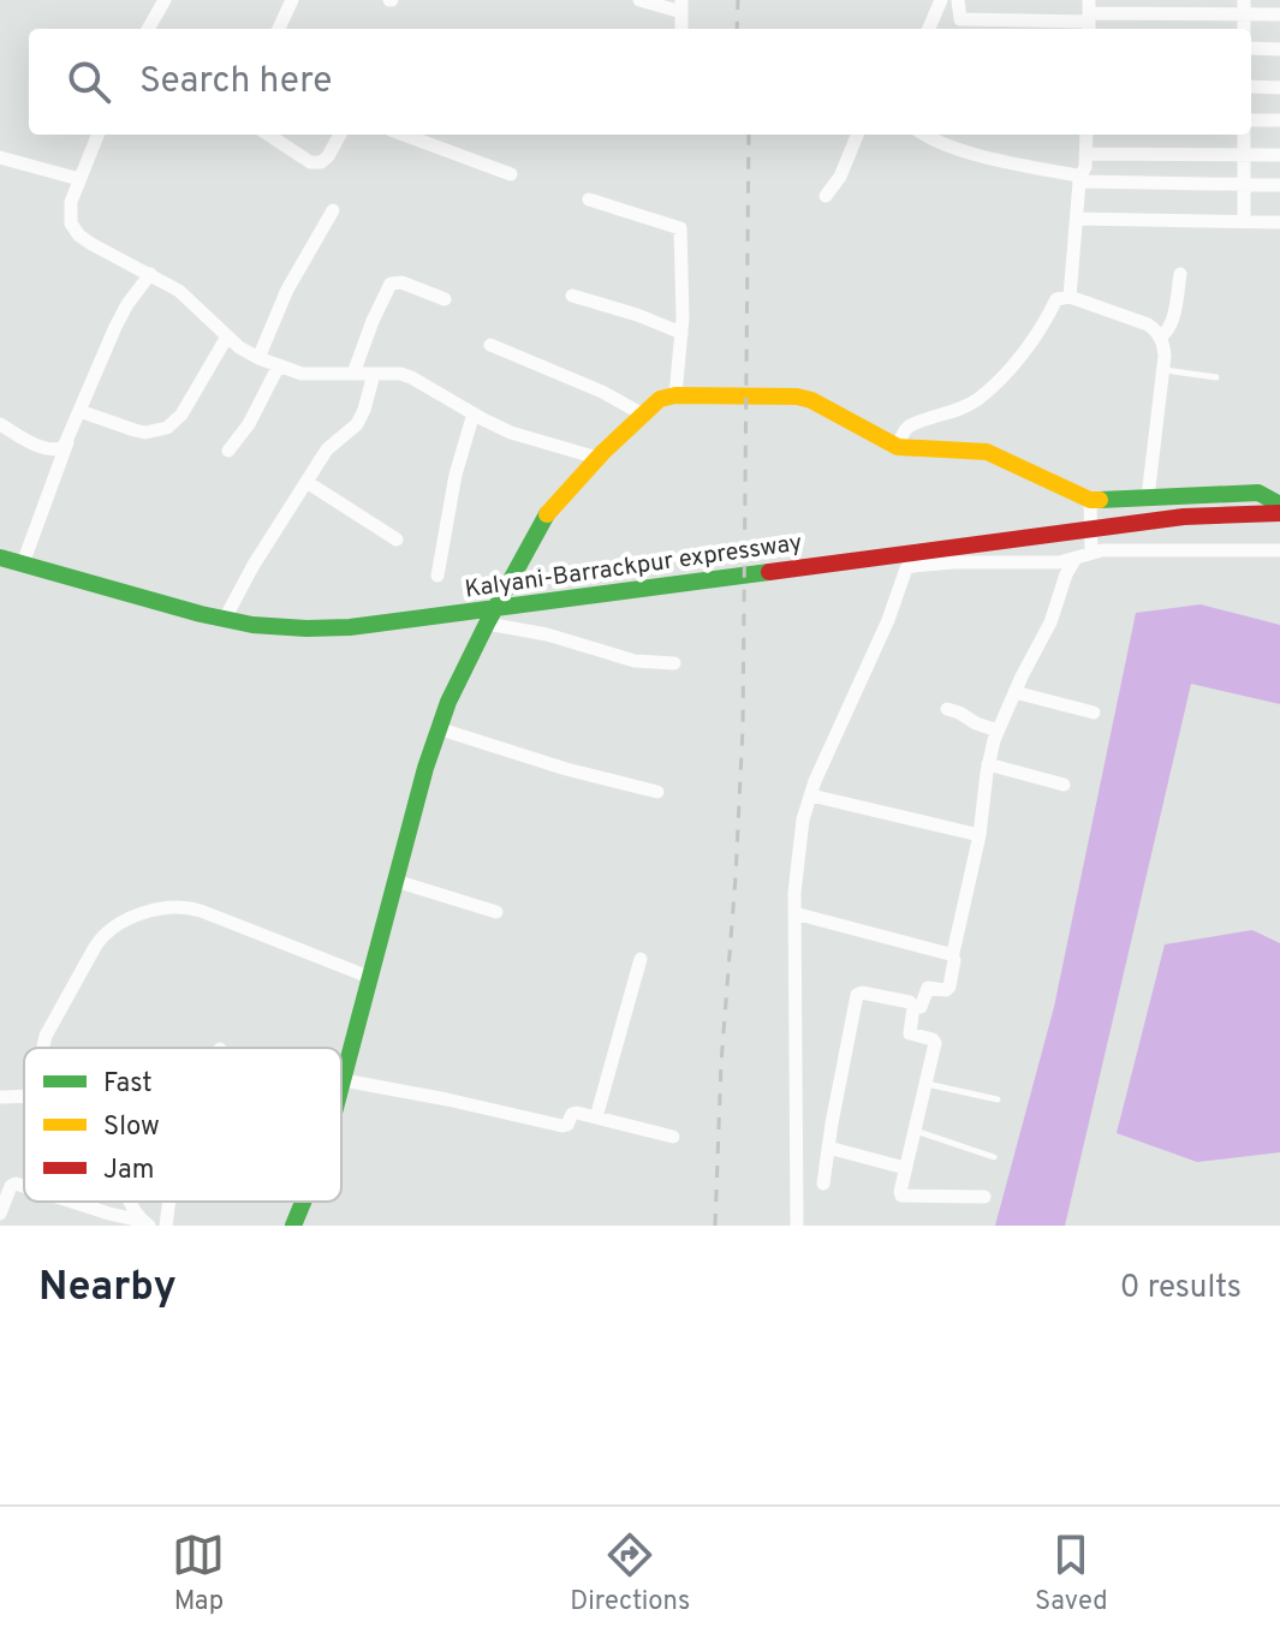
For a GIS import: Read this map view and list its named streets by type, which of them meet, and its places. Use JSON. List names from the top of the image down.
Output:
{
  "streets": {
    "main road": ["Kalyani-Barrackpur expressway"]
  },
  "legend": ["Fast", "Slow", "Jam"],
  "page": {
    "search": "Search here",
    "heading": ["Nearby", "0 results"],
    "nav": ["Map", "Directions", "Saved"]
  }
}
